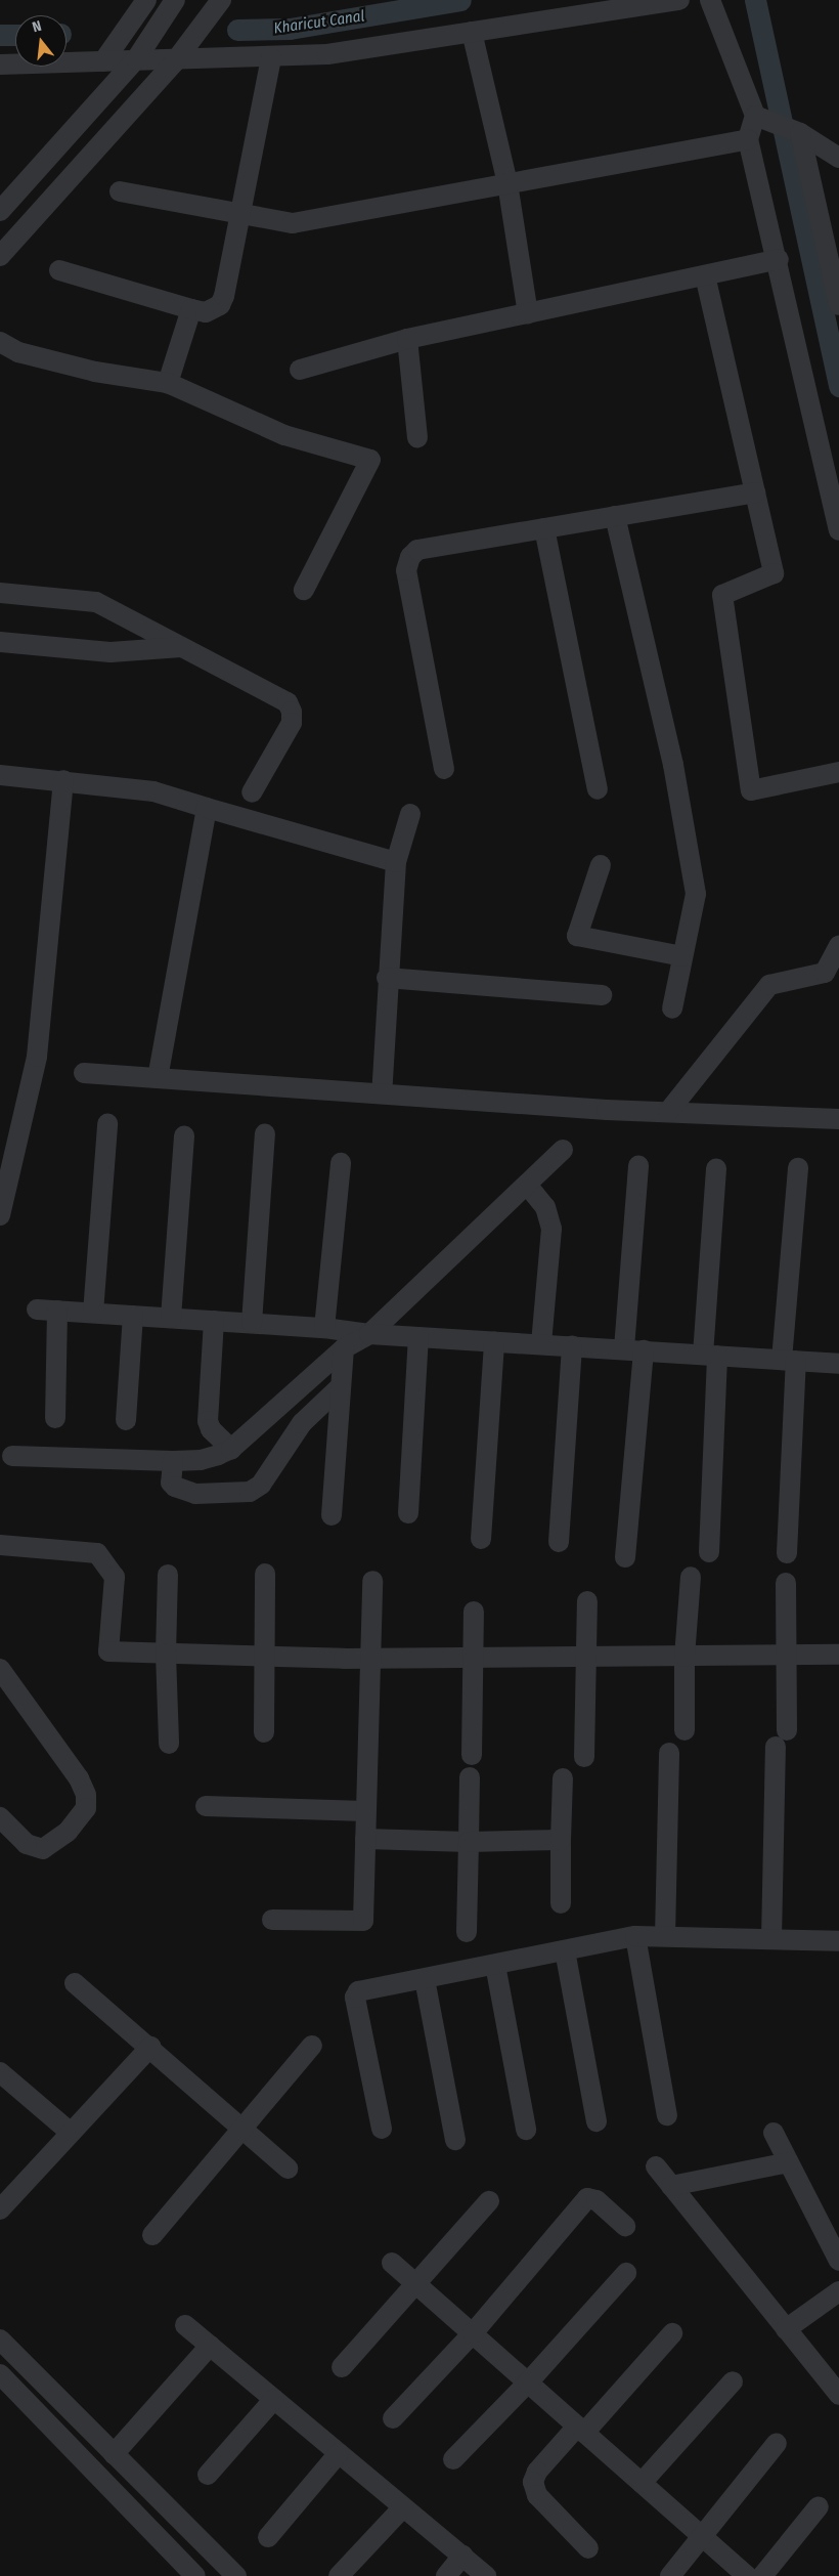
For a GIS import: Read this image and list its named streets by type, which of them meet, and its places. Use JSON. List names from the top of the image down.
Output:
{
  "water": ["Kharicut Canal"],
  "north": "top"
}
